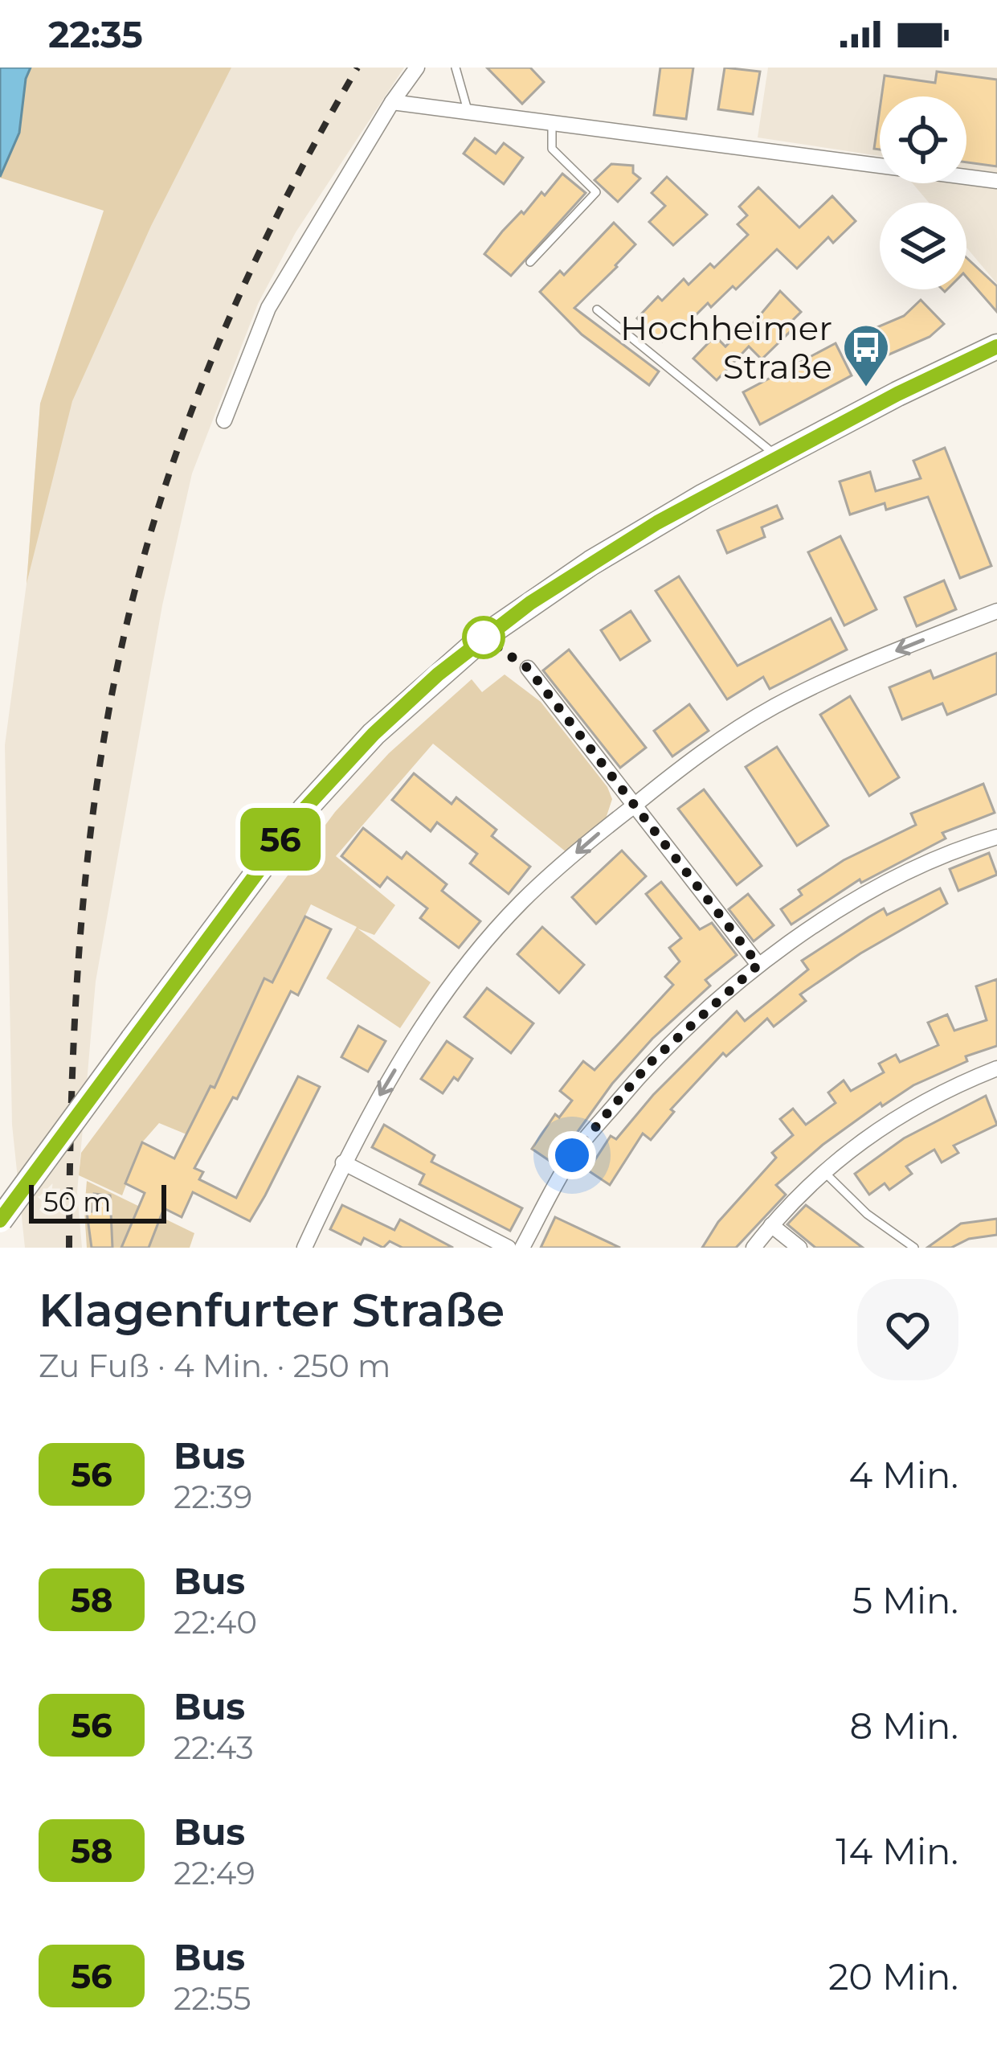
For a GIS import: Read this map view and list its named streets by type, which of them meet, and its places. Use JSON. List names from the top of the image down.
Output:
{
  "places": {
    "bus stop": ["Hochheimer Straße"]
  },
  "lines": ["bus line 56"],
  "scale_bar": "50 m",
  "page": {
    "status": "22:35",
    "on_map": "56",
    "scale": "50 m",
    "heading": ["Klagenfurter Straße", "Zu Fuß · 4 Min. · 250 m"],
    "list": [
      {
        "mark": "56",
        "name": "Bus",
        "note": "22:39",
        "value": "4 Min."
      },
      {
        "mark": "58",
        "name": "Bus",
        "note": "22:40",
        "value": "5 Min."
      },
      {
        "mark": "56",
        "name": "Bus",
        "note": "22:43",
        "value": "8 Min."
      },
      {
        "mark": "58",
        "name": "Bus",
        "note": "22:49",
        "value": "14 Min."
      },
      {
        "mark": "56",
        "name": "Bus",
        "note": "22:55",
        "value": "20 Min."
      }
    ]
  }
}
